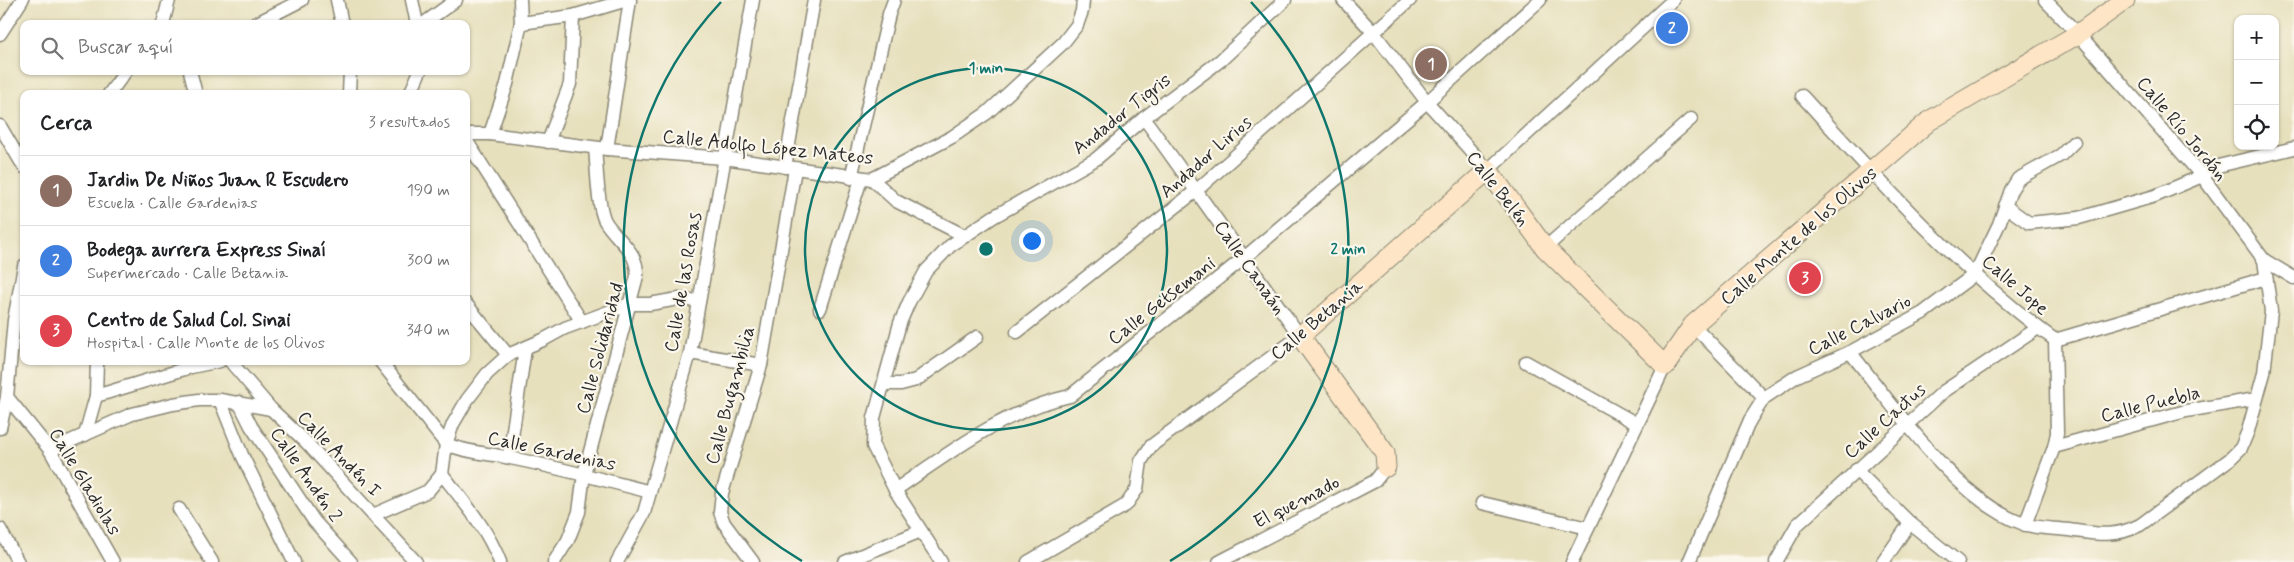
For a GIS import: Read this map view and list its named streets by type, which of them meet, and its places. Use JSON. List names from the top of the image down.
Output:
{
  "streets": {
    "street": [
      "Andador Tigris",
      "Calle Río Jordán",
      "Calle Adolfo López Mateos",
      "Andador Lirios",
      "Calle Belén",
      "Calle Monte de los Olivos",
      "Calle Canaán",
      "Calle de las Rosas",
      "Calle Jope",
      "Calle Getsemani",
      "Calle Betania",
      "Calle Calvario",
      "Calle Solidaridad",
      "Calle Bugambilia",
      "Calle Puebla",
      "Calle Cactus",
      "Calle Gardenias",
      "Calle Andén I",
      "Calle Andén 2",
      "Calle Gladiolas",
      "El quemado"
    ]
  },
  "crossings": [
    ["Andador Tigris", "Calle Canaán"],
    ["Andador Tigris", "Calle Getsemani"],
    ["Calle Río Jordán", "Calle Monte de los Olivos"],
    ["Calle Adolfo López Mateos", "Calle de las Rosas"],
    ["Calle Adolfo López Mateos", "Calle Solidaridad"],
    ["Calle Adolfo López Mateos", "Calle Bugambilia"],
    ["Andador Lirios", "Calle Belén"],
    ["Andador Lirios", "Calle Canaán"],
    ["Calle Belén", "Calle Monte de los Olivos"],
    ["Calle Belén", "Calle Getsemani"],
    ["Calle Belén", "Calle Betania"],
    ["Calle Monte de los Olivos", "Calle Jope"],
    ["Calle Canaán", "Calle Getsemani"],
    ["Calle Canaán", "Calle Betania"],
    ["Calle Canaán", "El quemado"],
    ["Calle de las Rosas", "Calle Gardenias"],
    ["Calle Jope", "Calle Calvario"],
    ["Calle Jope", "Calle Cactus"],
    ["Calle Solidaridad", "Calle Gardenias"],
    ["Calle Andén I", "Calle Andén 2"],
    ["Calle Andén I", "Calle Gladiolas"]
  ],
  "page": {
    "pins": ["2", "1", "3"],
    "map_buttons": ["+", "−"],
    "search": "Buscar aquí",
    "heading": ["Cerca", "3 resultados"],
    "list": [
      {
        "mark": "1",
        "name": "Jardin De Niños Juan R Escudero",
        "note": "Escuela · Calle Gardenias",
        "value": "190 m"
      },
      {
        "mark": "2",
        "name": "Bodega aurrera Express Sinaí",
        "note": "Supermercado · Calle Betania",
        "value": "300 m"
      },
      {
        "mark": "3",
        "name": "Centro de Salud Col. Sinai",
        "note": "Hospital · Calle Monte de los Olivos",
        "value": "340 m"
      }
    ]
  },
  "rings": ["1 min", "2 min"]
}
